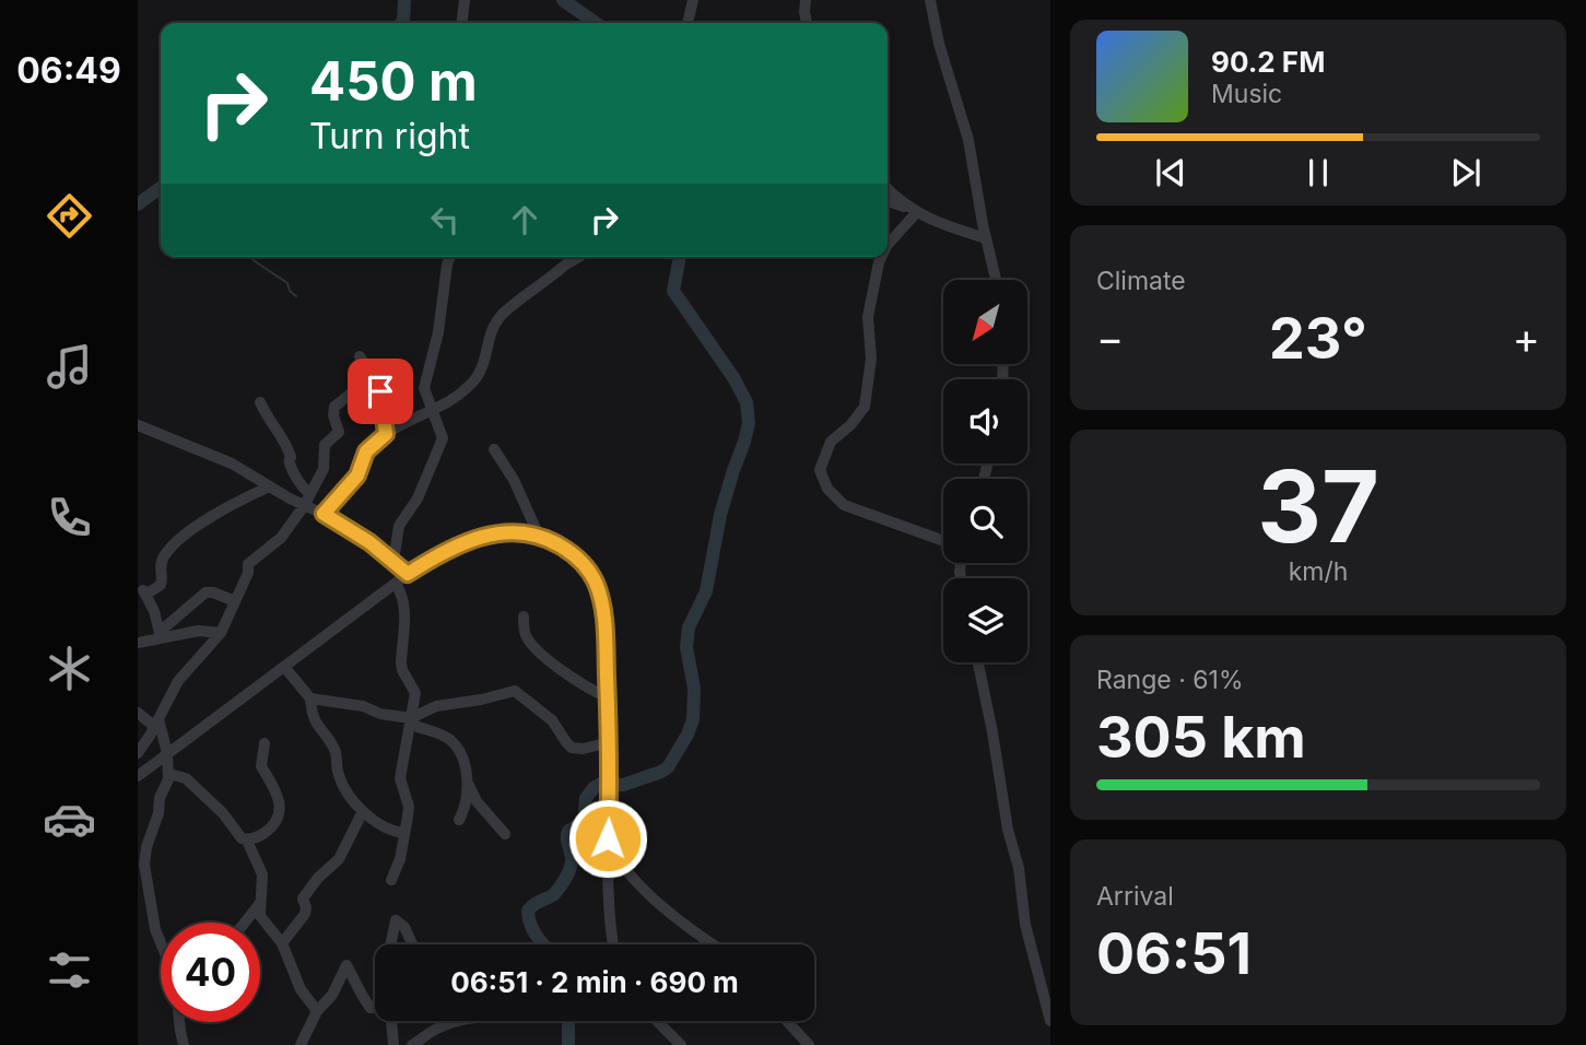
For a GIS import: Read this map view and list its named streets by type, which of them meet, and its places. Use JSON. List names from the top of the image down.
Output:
{
  "north": "bottom left",
  "page": {
    "tabs": "06:49",
    "turn": ["450 m", "Turn right"],
    "song": ["90.2 FM", "Music"],
    "tile": [
      "Climate",
      ["37", "km/h"],
      ["Range · 61%", "305 km"],
      ["Arrival", "06:51"]
    ],
    "heat": ["−", "23°", "+"],
    "limit": "40",
    "trip": "06:51 · 2 min · 690 m"
  }
}
